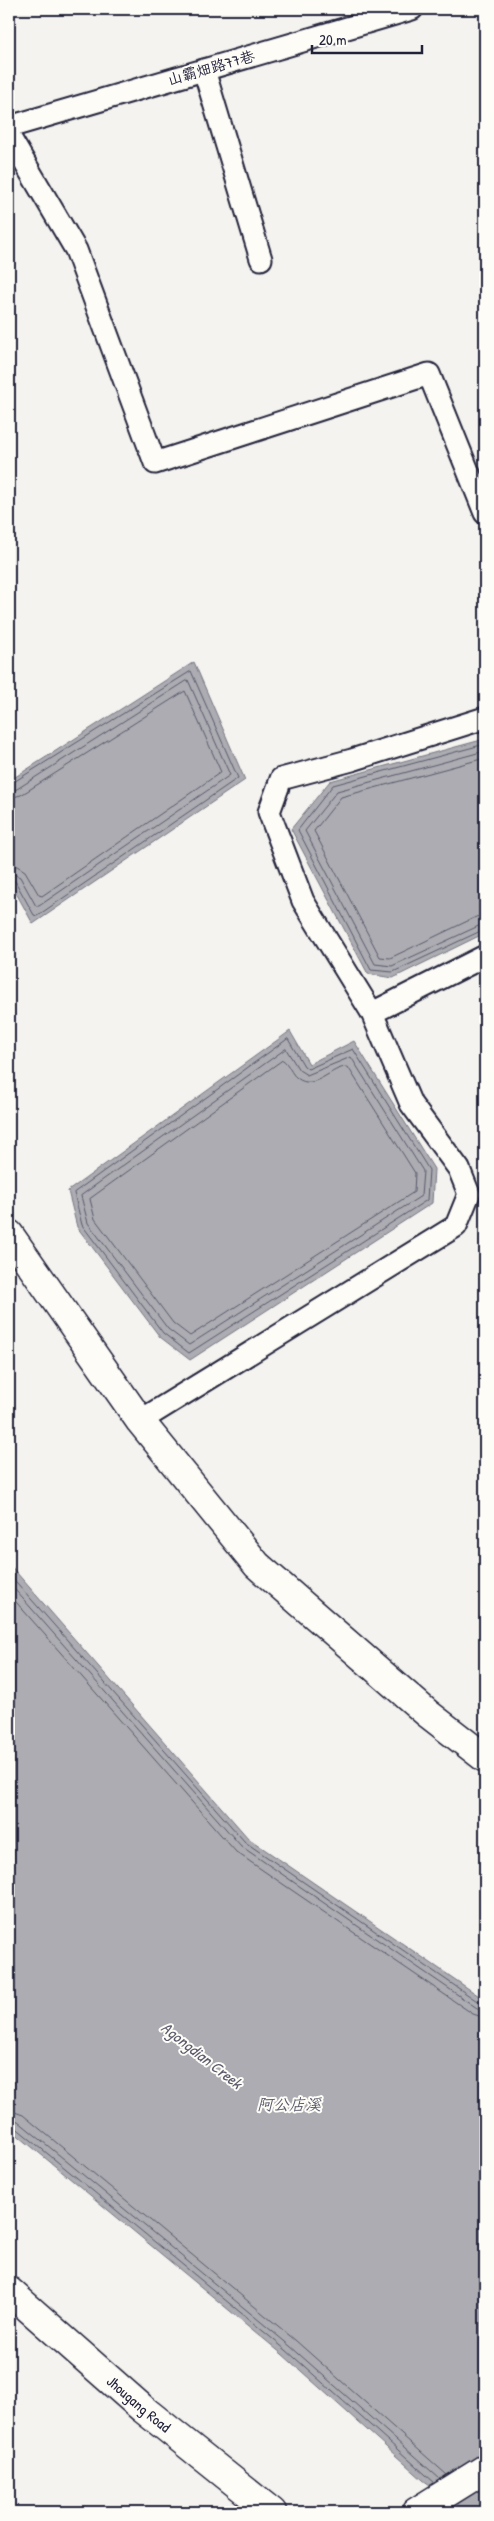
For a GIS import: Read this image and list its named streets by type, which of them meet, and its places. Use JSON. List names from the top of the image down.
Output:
{
  "streets": {
    "street": ["Jhougang Road"],
    "lane": ["山霸畑路77巷"]
  },
  "water": ["Agongdian Creek", "阿公店溪"],
  "scale_bar": "20 m"
}
